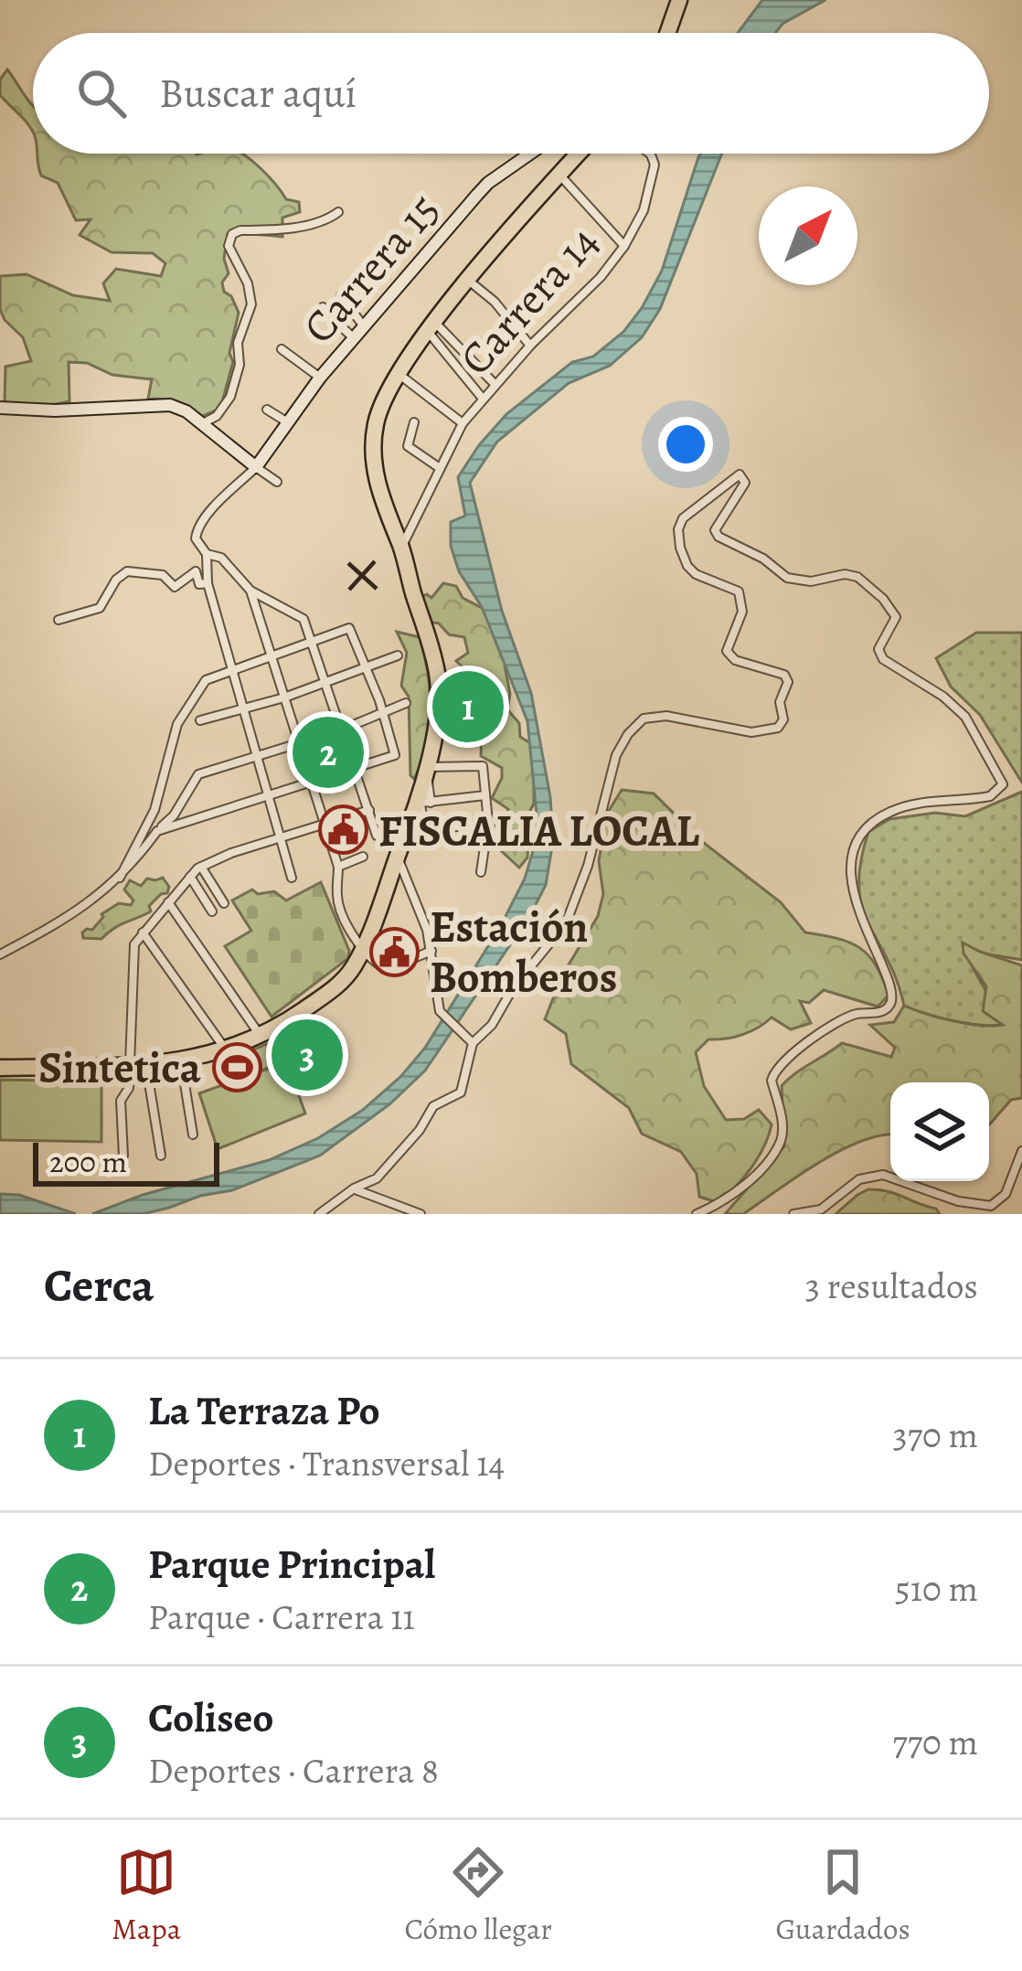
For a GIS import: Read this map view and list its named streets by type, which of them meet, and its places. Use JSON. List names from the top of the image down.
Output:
{
  "streets": {
    "street": ["Carrera 15", "Carrera 14"]
  },
  "places": {
    "public building": ["FISCALIA LOCAL", "Estación Bomberos"],
    "sports": ["Sintetica"]
  },
  "scale_bar": "200 m",
  "north": "top right",
  "page": {
    "search": "Buscar aquí",
    "pins": ["1", "2", "3"],
    "scale": "200 m",
    "heading": ["Cerca", "3 resultados"],
    "list": [
      {
        "mark": "1",
        "name": "La Terraza Po",
        "note": "Deportes · Transversal 14",
        "value": "370 m"
      },
      {
        "mark": "2",
        "name": "Parque Principal",
        "note": "Parque · Carrera 11",
        "value": "510 m"
      },
      {
        "mark": "3",
        "name": "Coliseo",
        "note": "Deportes · Carrera 8",
        "value": "770 m"
      }
    ],
    "nav": ["Mapa", "Cómo llegar", "Guardados"]
  }
}
